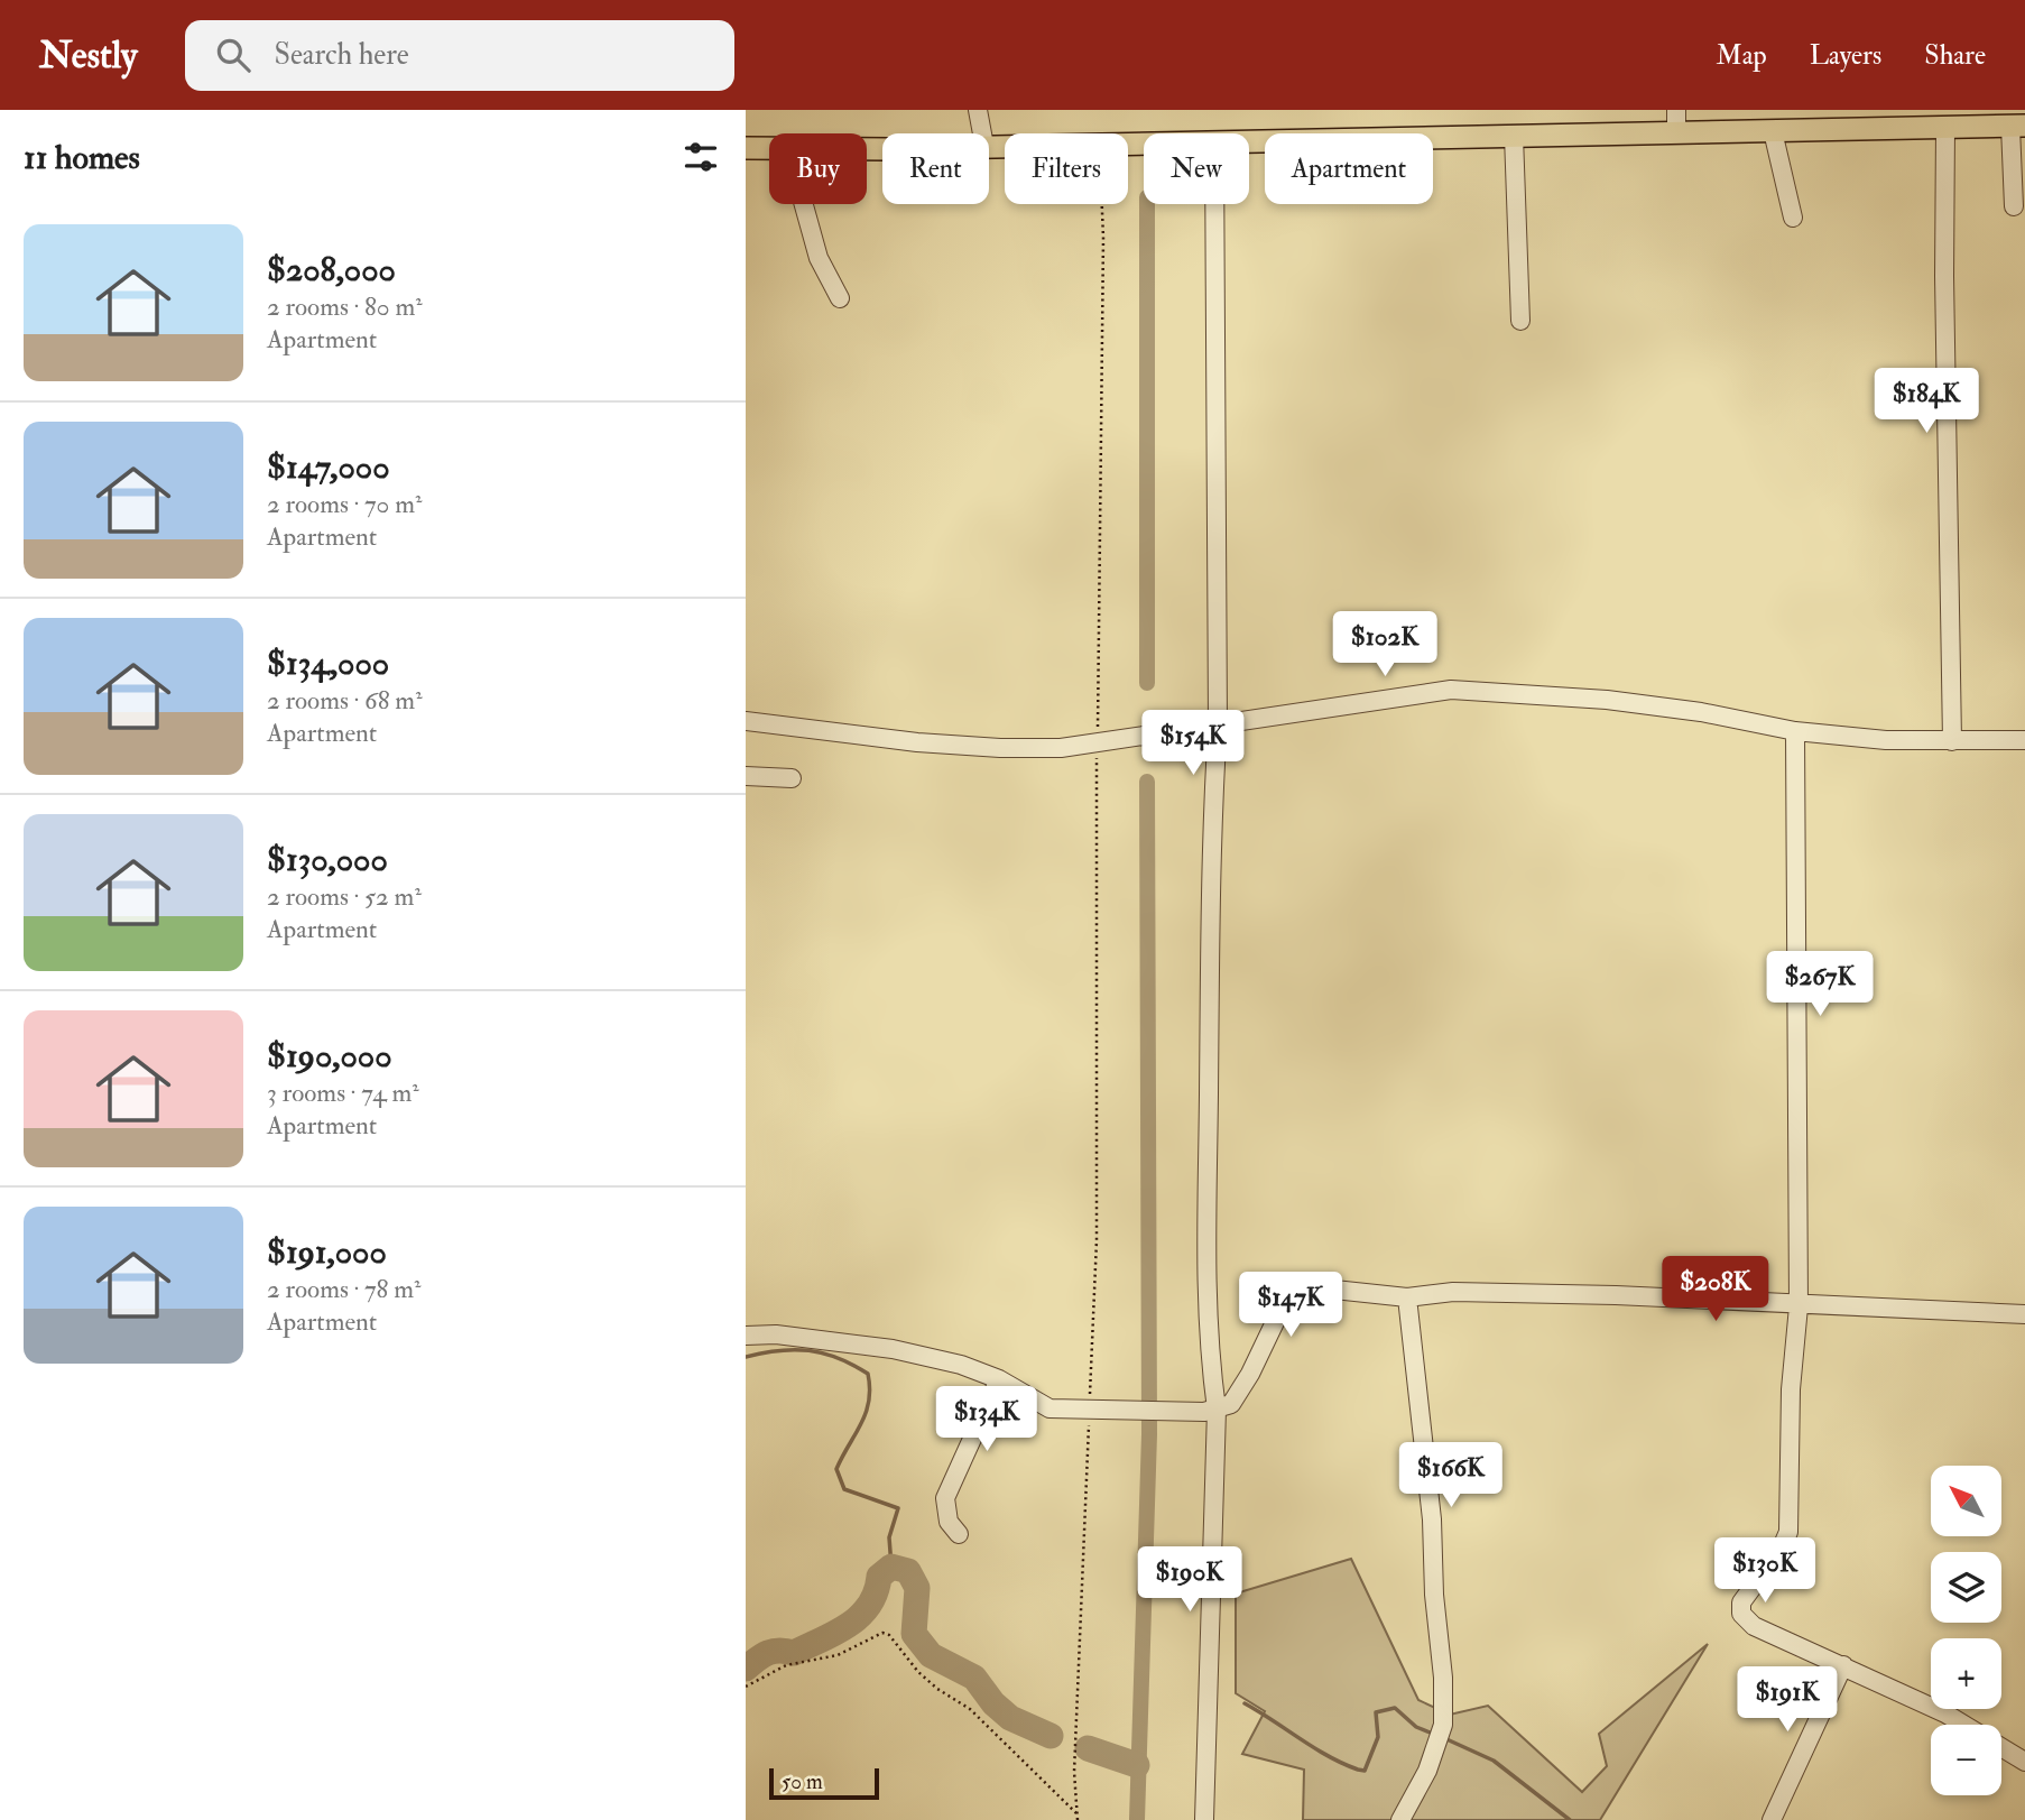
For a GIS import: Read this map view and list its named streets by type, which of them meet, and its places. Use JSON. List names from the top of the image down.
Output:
{
  "scale_bar": "50 m",
  "north": "top left",
  "page": {
    "header": "Nestly",
    "search": "Search here",
    "nav": ["Map", "Layers", "Share"],
    "heading": "11 homes",
    "chip": [
      "Buy",
      "Rent",
      "Filters",
      "New",
      "Apartment"
    ],
    "list": [
      {
        "name": "$208,000",
        "note": "2 rooms · 80 m² · Apartment"
      },
      {
        "name": "$147,000",
        "note": "2 rooms · 70 m² · Apartment"
      },
      {
        "name": "$134,000",
        "note": "2 rooms · 68 m² · Apartment"
      },
      {
        "name": "$130,000",
        "note": "2 rooms · 52 m² · Apartment"
      },
      {
        "name": "$190,000",
        "note": "3 rooms · 74 m² · Apartment"
      },
      {
        "name": "$191,000",
        "note": "2 rooms · 78 m² · Apartment"
      }
    ],
    "price": [
      "$184K",
      "$102K",
      "$154K",
      "$267K",
      "$208K",
      "$147K",
      "$134K",
      "$166K",
      "$130K",
      "$190K",
      "$191K"
    ],
    "map_buttons": ["+", "−"],
    "scale": "50 m"
  }
}
